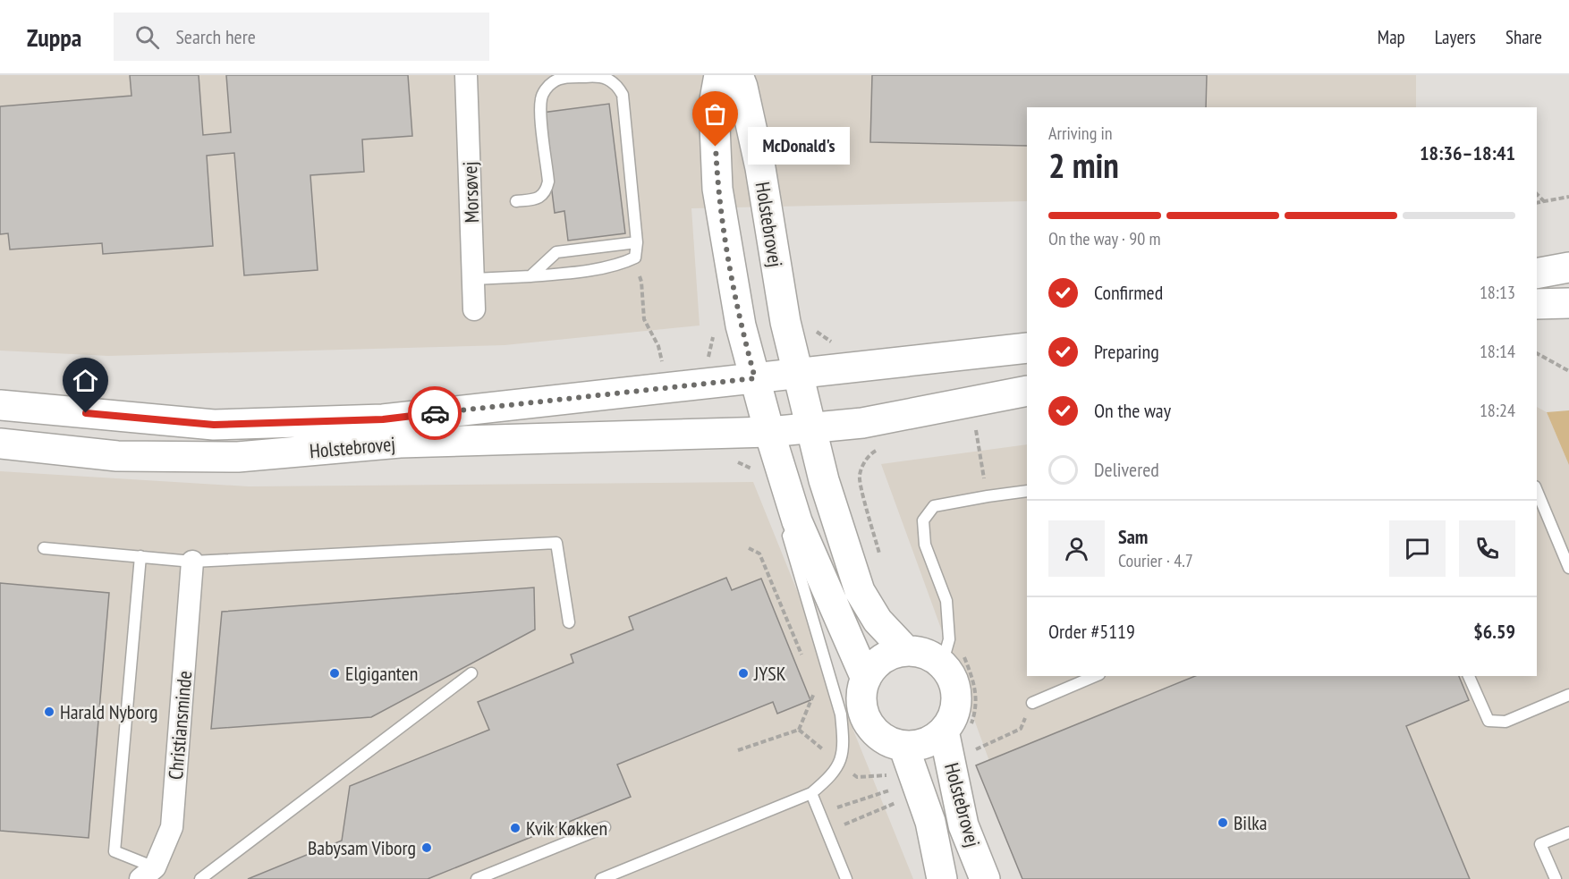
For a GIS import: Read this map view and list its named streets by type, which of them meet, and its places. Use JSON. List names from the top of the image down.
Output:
{
  "streets": {
    "main road": ["Holstebrovej"],
    "street": ["Morsøvej", "Christiansminde"]
  },
  "places": [
    "McDonald's",
    "Elgiganten",
    "JYSK",
    "Harald Nyborg",
    "Bilka",
    "Kvik Køkken",
    "Babysam Viborg"
  ],
  "page": {
    "header": "Zuppa",
    "search": "Search here",
    "nav": ["Map", "Layers", "Share"],
    "heading": ["2 min", "Arriving in", "18:36–18:41"],
    "panel": [
      "Sam",
      "Courier · 4.7",
      "Order #5119",
      "$6.59"
    ],
    "bubble": "McDonald's",
    "bar": "On the way · 90 m",
    "list": [
      ["Confirmed", "18:13"],
      ["Preparing", "18:14"],
      ["On the way", "18:24"],
      "Delivered"
    ]
  }
}
